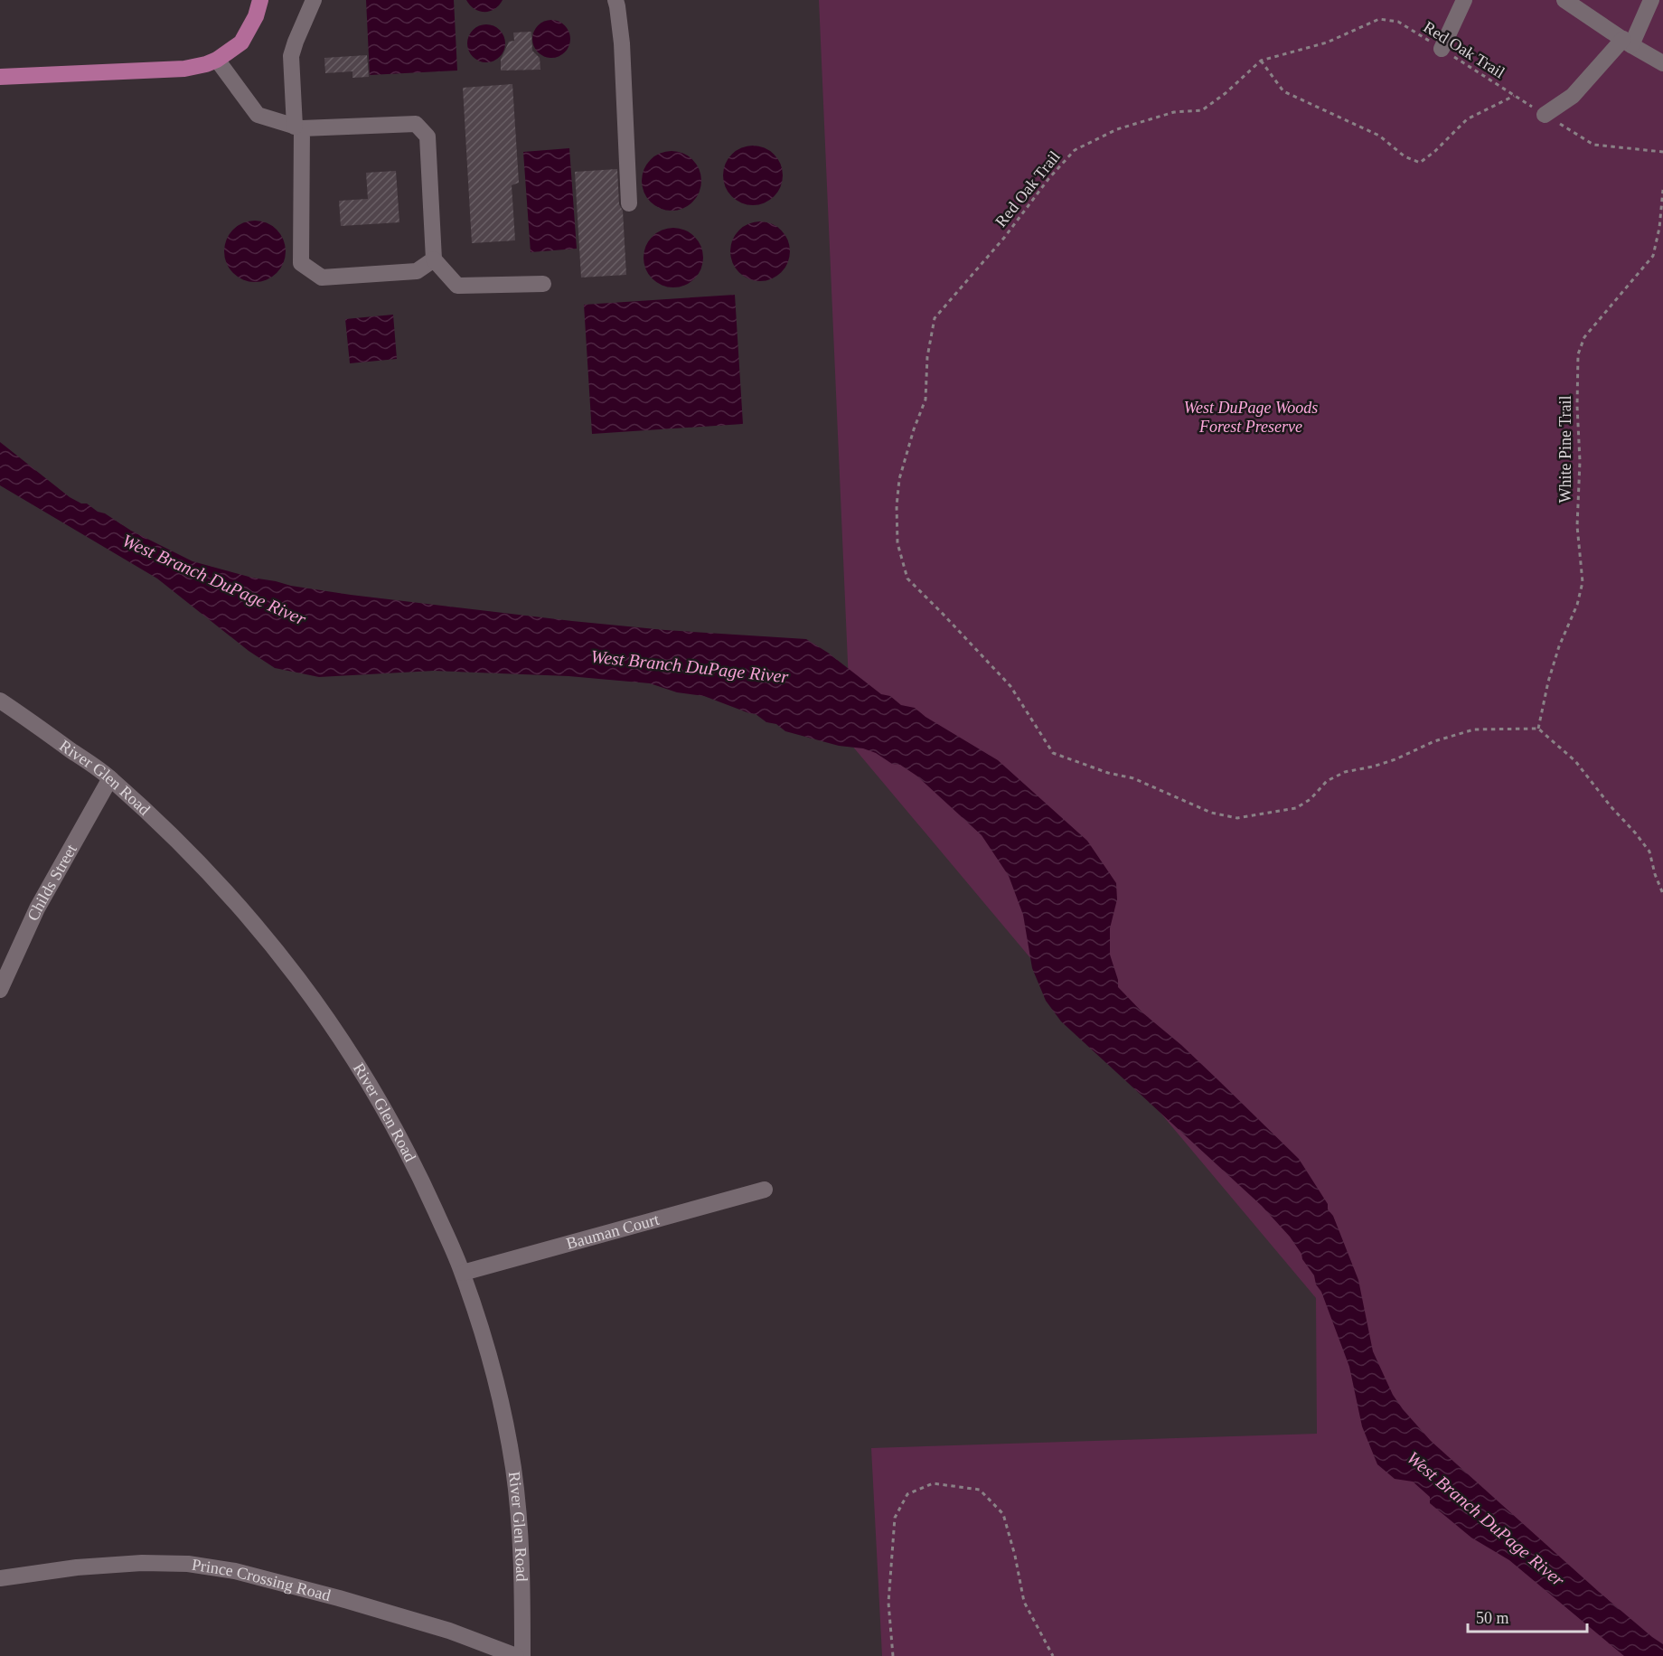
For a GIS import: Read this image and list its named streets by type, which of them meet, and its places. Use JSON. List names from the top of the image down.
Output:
{
  "streets": {
    "street": [
      "River Glen Road",
      "Childs Street",
      "Bauman Court",
      "Prince Crossing Road"
    ],
    "path": ["Red Oak Trail", "White Pine Trail"]
  },
  "crossings": [
    ["Red Oak Trail", "White Pine Trail"],
    ["River Glen Road", "Childs Street"],
    ["River Glen Road", "Bauman Court"]
  ],
  "water": ["West Branch DuPage River"],
  "parks": ["West DuPage Woods Forest Preserve"],
  "scale_bar": "50 m"
}
